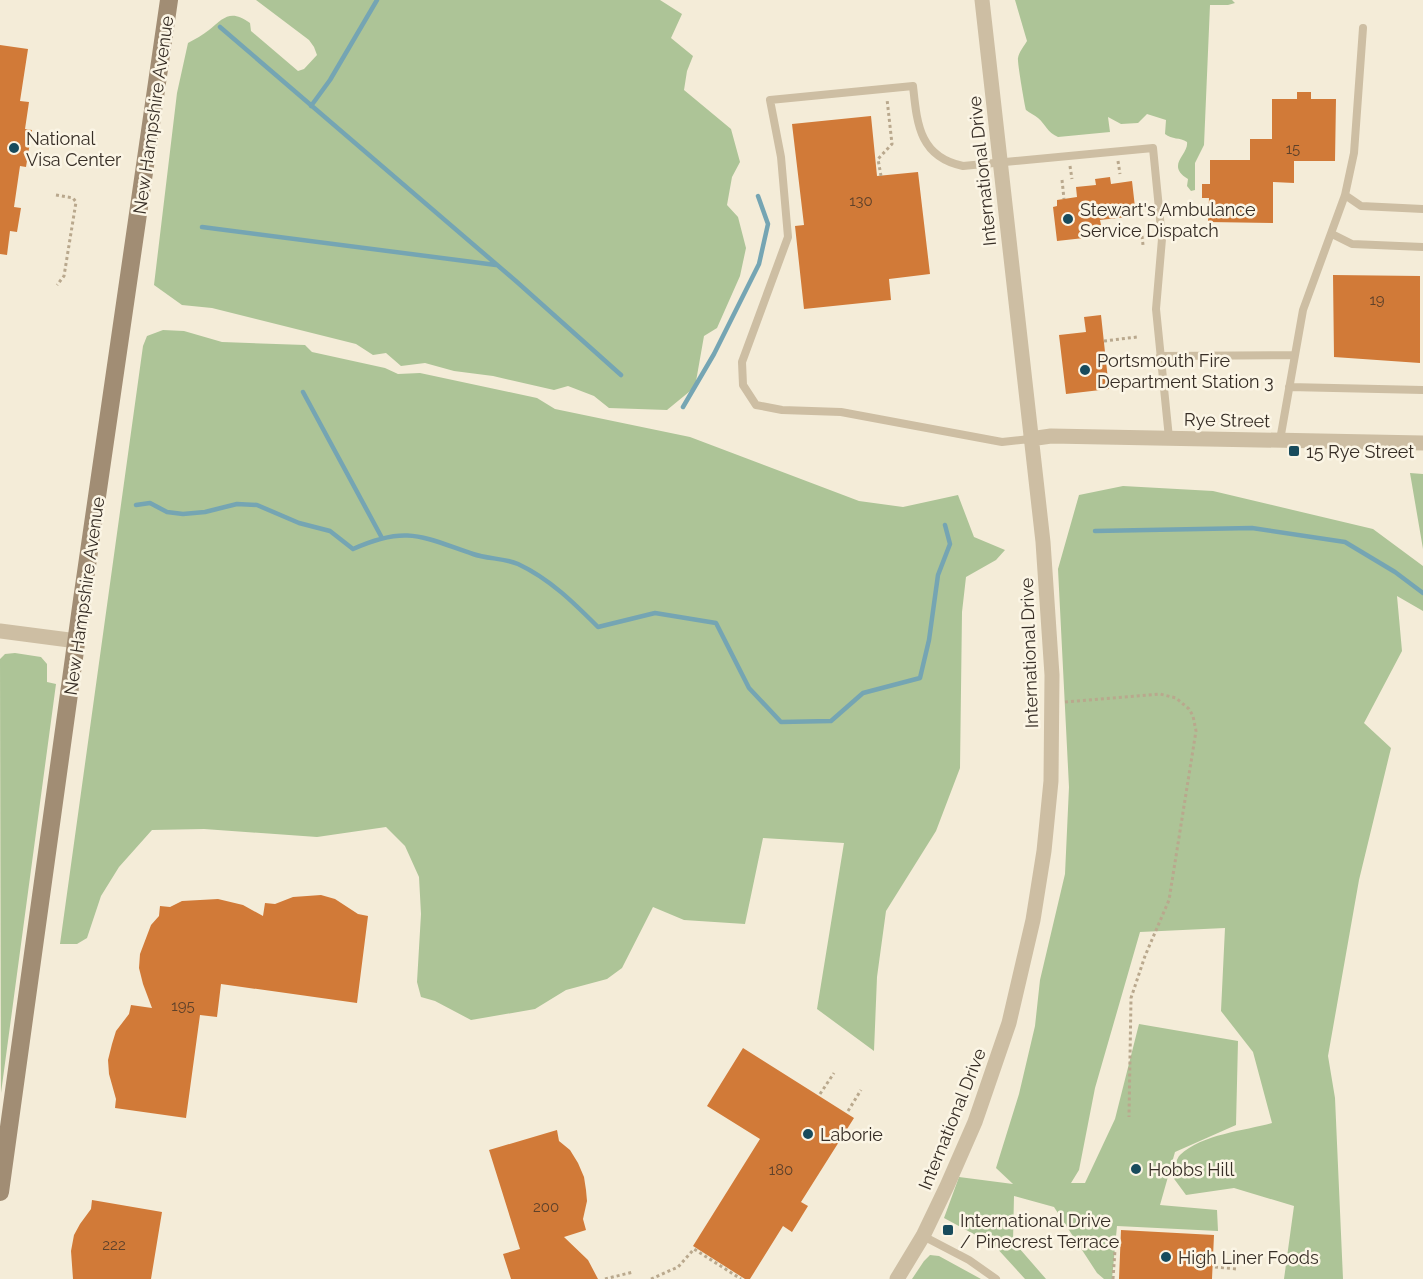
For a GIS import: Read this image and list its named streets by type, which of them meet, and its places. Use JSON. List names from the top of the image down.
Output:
{
  "streets": {
    "street": ["New Hampshire Avenue", "International Drive", "Rye Street"]
  },
  "crossings": [
    ["International Drive", "Rye Street"]
  ],
  "places": {
    "other": [
      "National Visa Center",
      "Stewart's Ambulance Service Dispatch",
      "Portsmouth Fire Department Station 3",
      "Laborie",
      "Hobbs Hill",
      "High Liner Foods"
    ],
    "transit": ["15 Rye Street", "International Drive / Pinecrest Terrace"]
  },
  "house_numbers": [
    "15",
    "130",
    "19",
    "195",
    "180",
    "200",
    "222"
  ]
}
